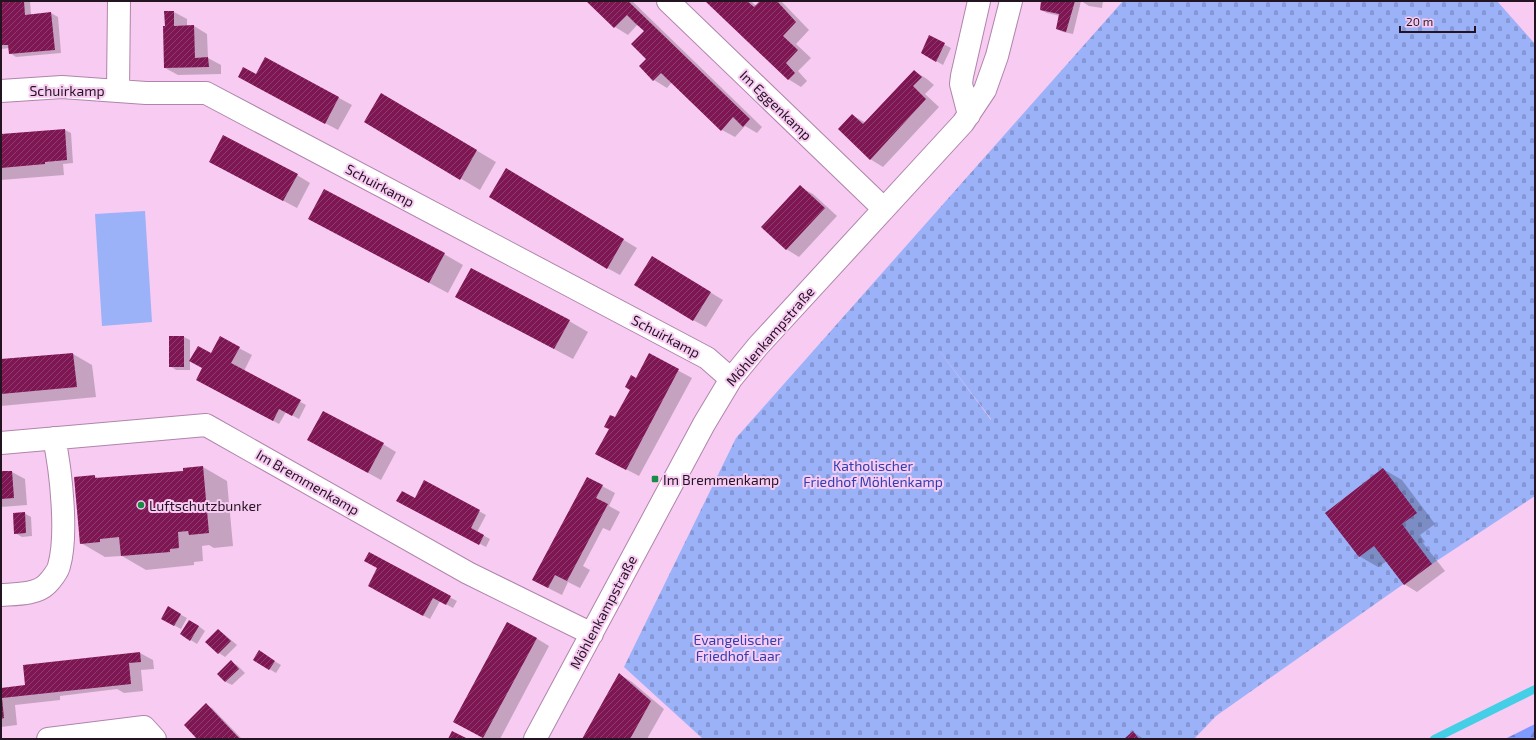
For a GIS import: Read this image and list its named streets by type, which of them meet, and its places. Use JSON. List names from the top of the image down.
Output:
{
  "streets": {
    "street": [
      "Schuirkamp",
      "Im Eggenkamp",
      "Möhlenkampstraße",
      "Im Bremmenkamp"
    ]
  },
  "crossings": [
    ["Schuirkamp", "Möhlenkampstraße"],
    ["Im Eggenkamp", "Möhlenkampstraße"],
    ["Möhlenkampstraße", "Im Bremmenkamp"]
  ],
  "parks": ["Katholischer Friedhof Möhlenkamp", "Evangelischer Friedhof Laar"],
  "places": {
    "transit": ["Im Bremmenkamp"],
    "other": ["Luftschutzbunker"]
  },
  "scale_bar": "20 m"
}
